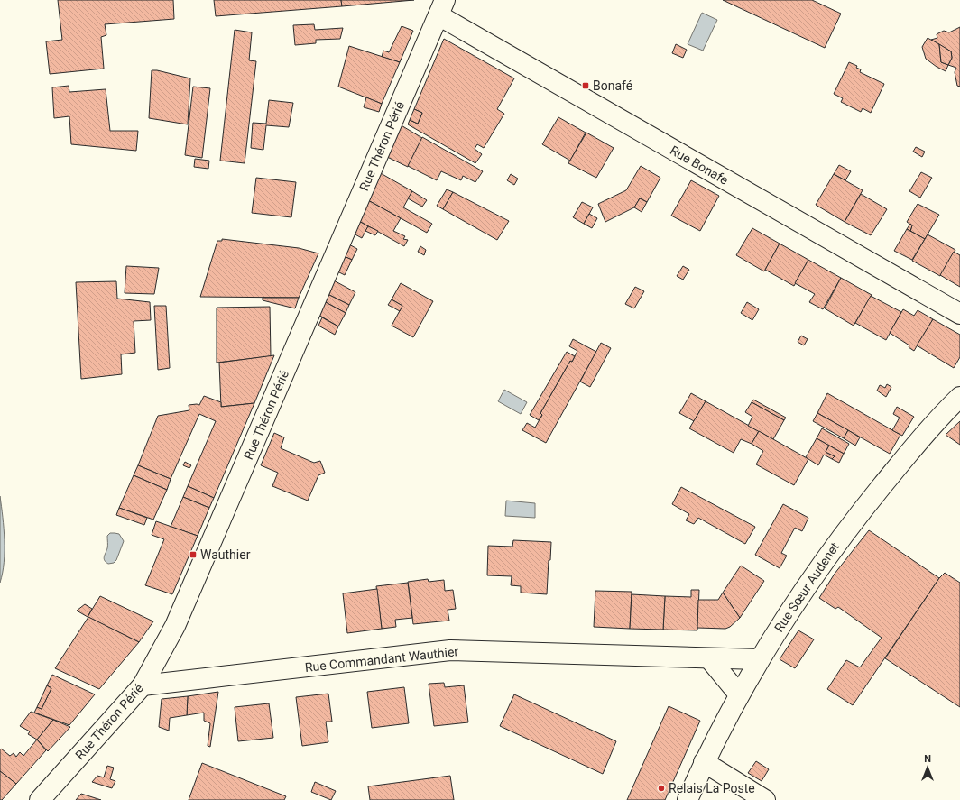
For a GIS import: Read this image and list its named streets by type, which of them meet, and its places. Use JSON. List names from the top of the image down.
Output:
{
  "streets": {
    "street": [
      "Rue Théron Périé",
      "Rue Bonafe",
      "Rue Sœur Audenet",
      "Rue Commandant Wauthier"
    ]
  },
  "crossings": [
    ["Rue Théron Périé", "Rue Bonafe"],
    ["Rue Théron Périé", "Rue Commandant Wauthier"],
    ["Rue Sœur Audenet", "Rue Commandant Wauthier"]
  ],
  "places": {
    "transit": ["Bonafé", "Wauthier"],
    "other": ["Relais La Poste"]
  },
  "north": "top"
}
